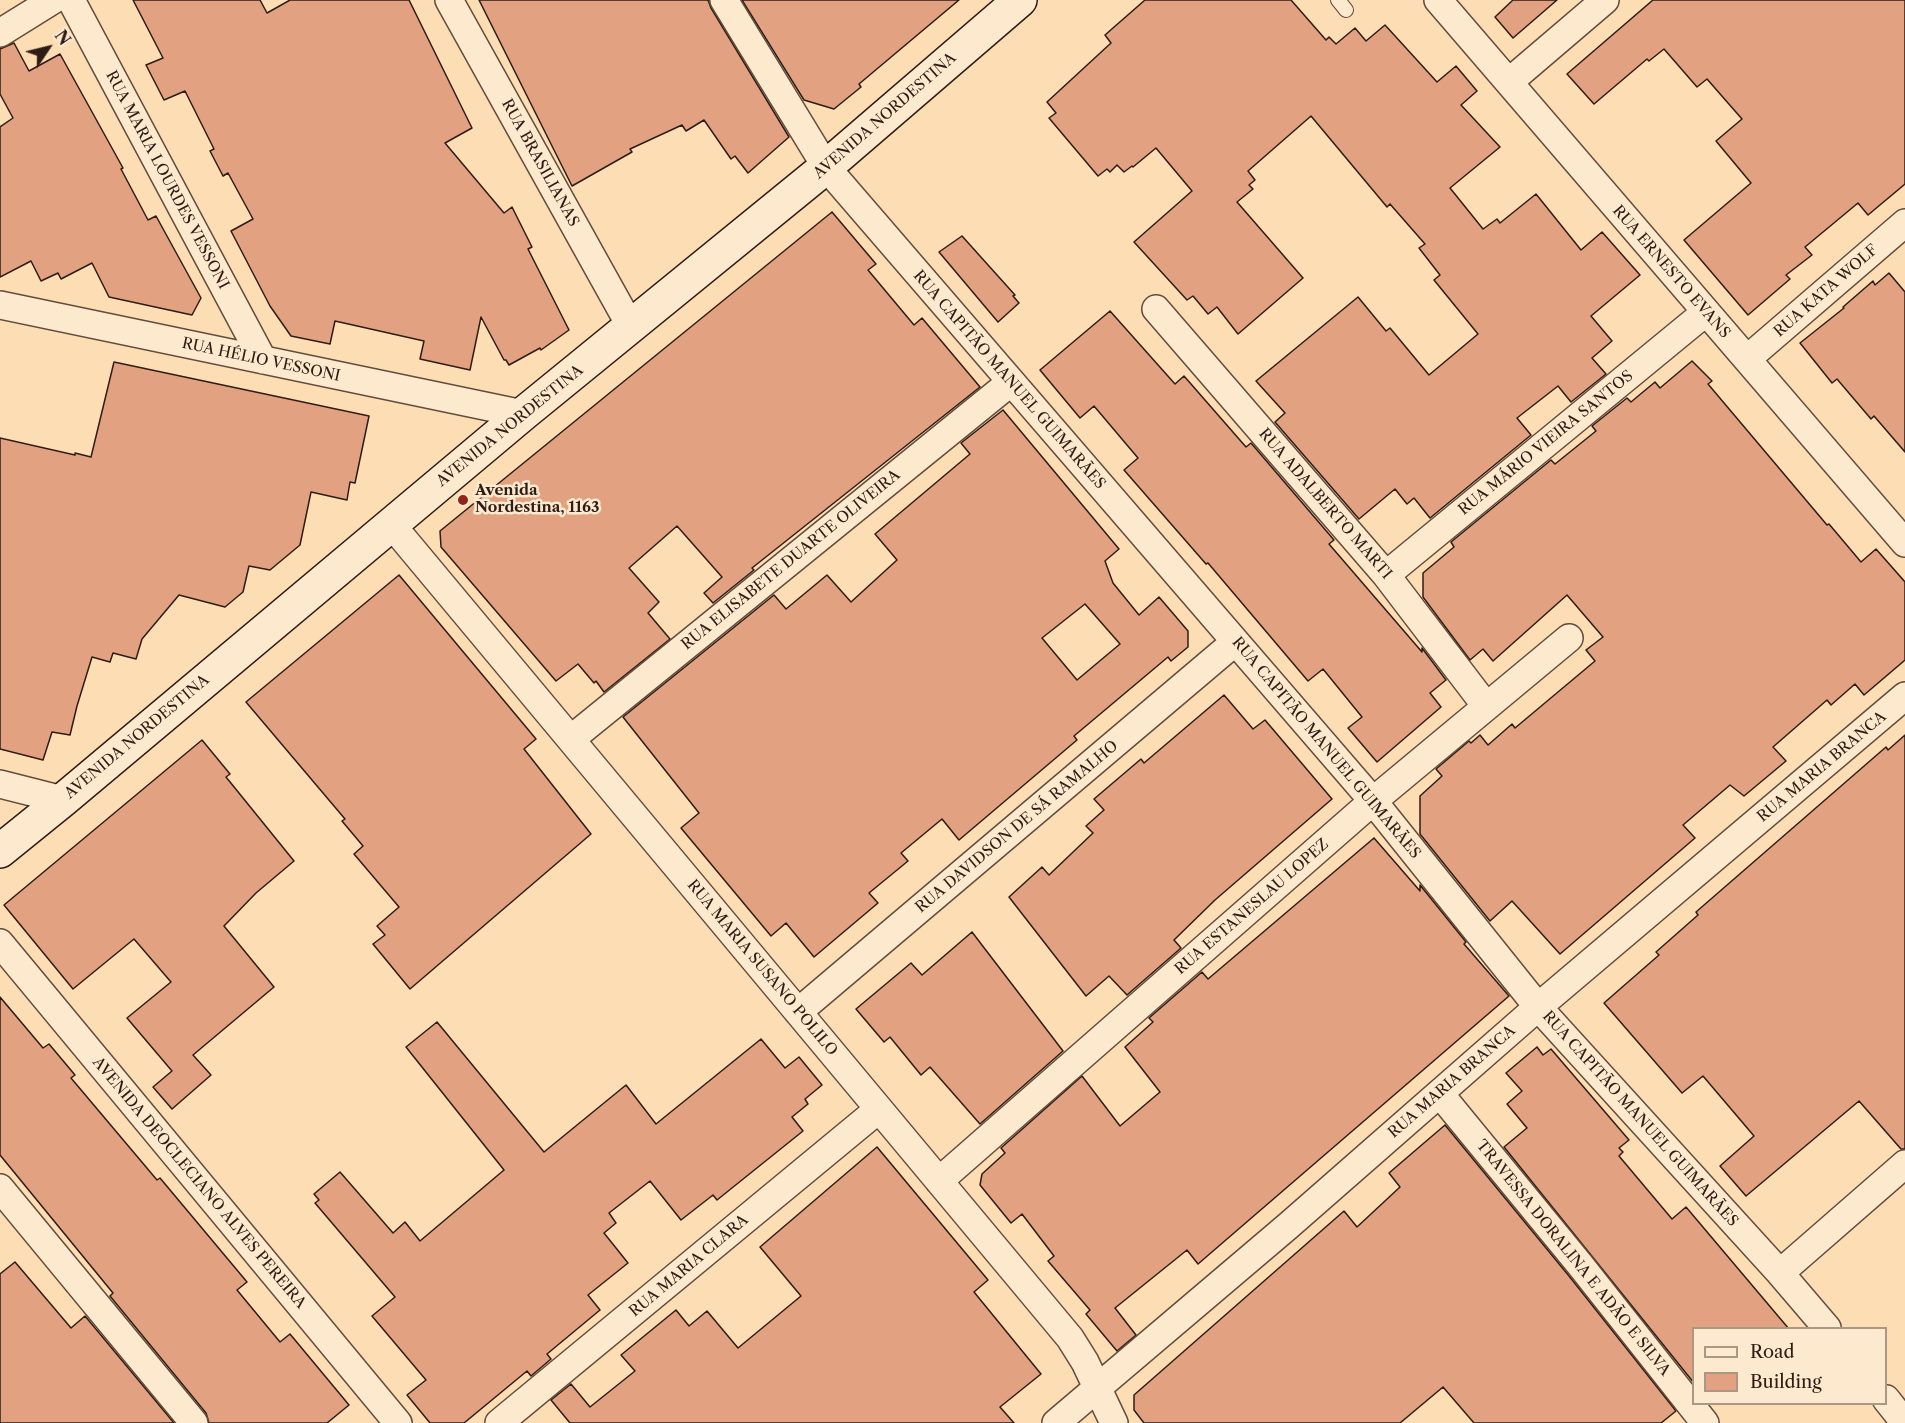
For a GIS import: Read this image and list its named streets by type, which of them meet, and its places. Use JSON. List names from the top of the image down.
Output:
{
  "streets": {
    "main road": ["AVENIDA NORDESTINA"],
    "street": [
      "RUA BRASILIANAS",
      "RUA MARIA LOURDES VESSONI",
      "RUA ERNESTO EVANS",
      "RUA KATA WOLF",
      "RUA HÉLIO VESSONI",
      "RUA CAPITÃO MANUEL GUIMARÃES",
      "RUA MÁRIO VIEIRA SANTOS",
      "RUA ADALBERTO MARTI",
      "RUA ELISABETE DUARTE OLIVEIRA",
      "RUA MARIA BRANCA",
      "RUA DAVIDSON DE SÁ RAMALHO",
      "RUA ESTANESLAU LOPEZ",
      "RUA MARIA SUSANO POLILO",
      "AVENIDA DEOCLECIANO ALVES PEREIRA",
      "TRAVESSA DORALINA E ADÃO E SILVA",
      "RUA MARIA CLARA"
    ]
  },
  "crossings": [
    ["AVENIDA NORDESTINA", "RUA BRASILIANAS"],
    ["AVENIDA NORDESTINA", "RUA HÉLIO VESSONI"],
    ["AVENIDA NORDESTINA", "RUA CAPITÃO MANUEL GUIMARÃES"],
    ["AVENIDA NORDESTINA", "RUA MARIA SUSANO POLILO"],
    ["RUA MARIA LOURDES VESSONI", "RUA HÉLIO VESSONI"],
    ["RUA ERNESTO EVANS", "RUA KATA WOLF"],
    ["RUA ERNESTO EVANS", "RUA MÁRIO VIEIRA SANTOS"],
    ["RUA CAPITÃO MANUEL GUIMARÃES", "RUA ELISABETE DUARTE OLIVEIRA"],
    ["RUA CAPITÃO MANUEL GUIMARÃES", "RUA MARIA BRANCA"],
    ["RUA CAPITÃO MANUEL GUIMARÃES", "RUA DAVIDSON DE SÁ RAMALHO"],
    ["RUA CAPITÃO MANUEL GUIMARÃES", "RUA ESTANESLAU LOPEZ"],
    ["RUA MÁRIO VIEIRA SANTOS", "RUA ADALBERTO MARTI"],
    ["RUA ADALBERTO MARTI", "RUA ESTANESLAU LOPEZ"],
    ["RUA ELISABETE DUARTE OLIVEIRA", "RUA MARIA SUSANO POLILO"],
    ["RUA MARIA BRANCA", "RUA MARIA SUSANO POLILO"],
    ["RUA MARIA BRANCA", "TRAVESSA DORALINA E ADÃO E SILVA"],
    ["RUA DAVIDSON DE SÁ RAMALHO", "RUA MARIA SUSANO POLILO"],
    ["RUA ESTANESLAU LOPEZ", "RUA MARIA SUSANO POLILO"],
    ["RUA MARIA SUSANO POLILO", "RUA MARIA CLARA"]
  ],
  "places": ["Avenida Nordestina, 1163"],
  "legend": ["Road", "Building"],
  "north": "top right"
}
